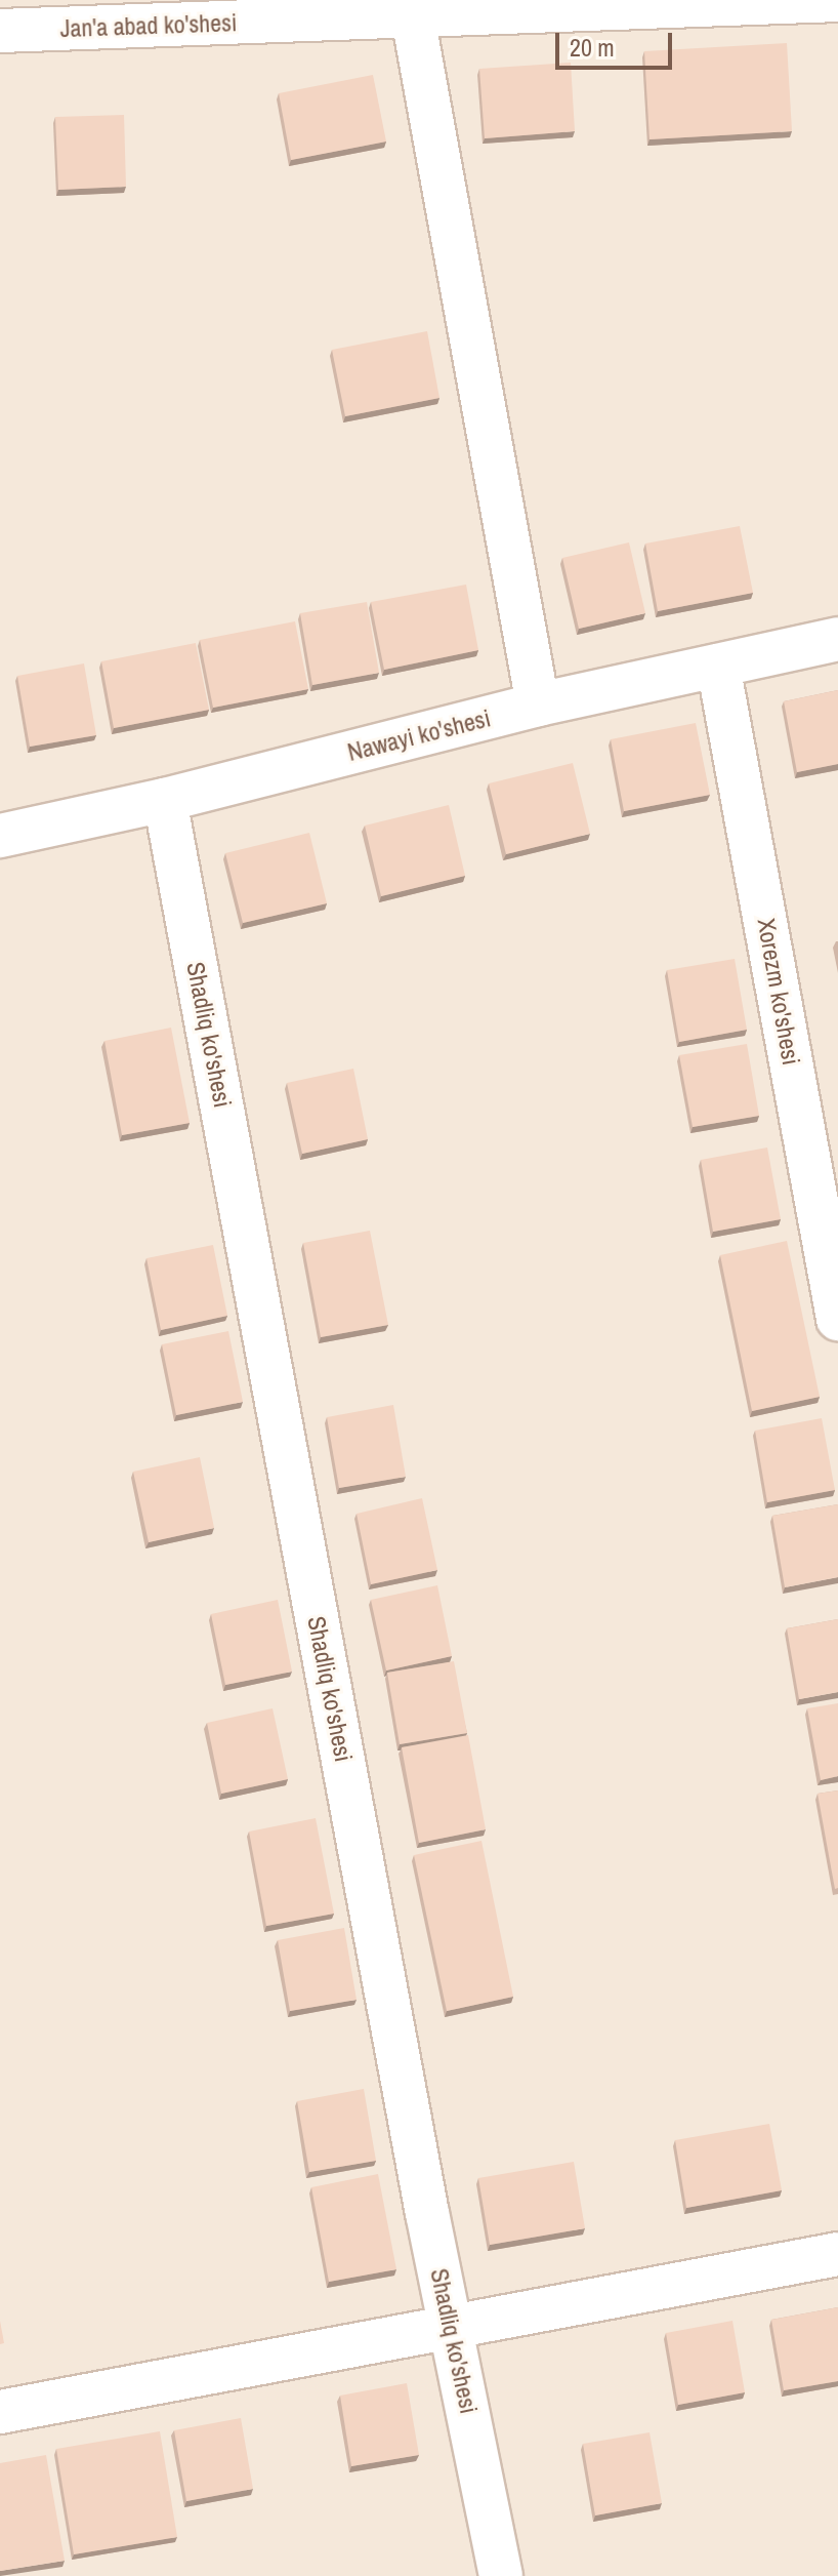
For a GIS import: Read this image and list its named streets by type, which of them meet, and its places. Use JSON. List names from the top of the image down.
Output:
{
  "streets": {
    "street": [
      "Jan'a abad ko'shesi",
      "Nawayi ko'shesi",
      "Xorezm ko'shesi",
      "Shadliq ko'shesi"
    ]
  },
  "crossings": [
    ["Nawayi ko'shesi", "Xorezm ko'shesi"],
    ["Nawayi ko'shesi", "Shadliq ko'shesi"]
  ],
  "scale_bar": "20 m"
}
